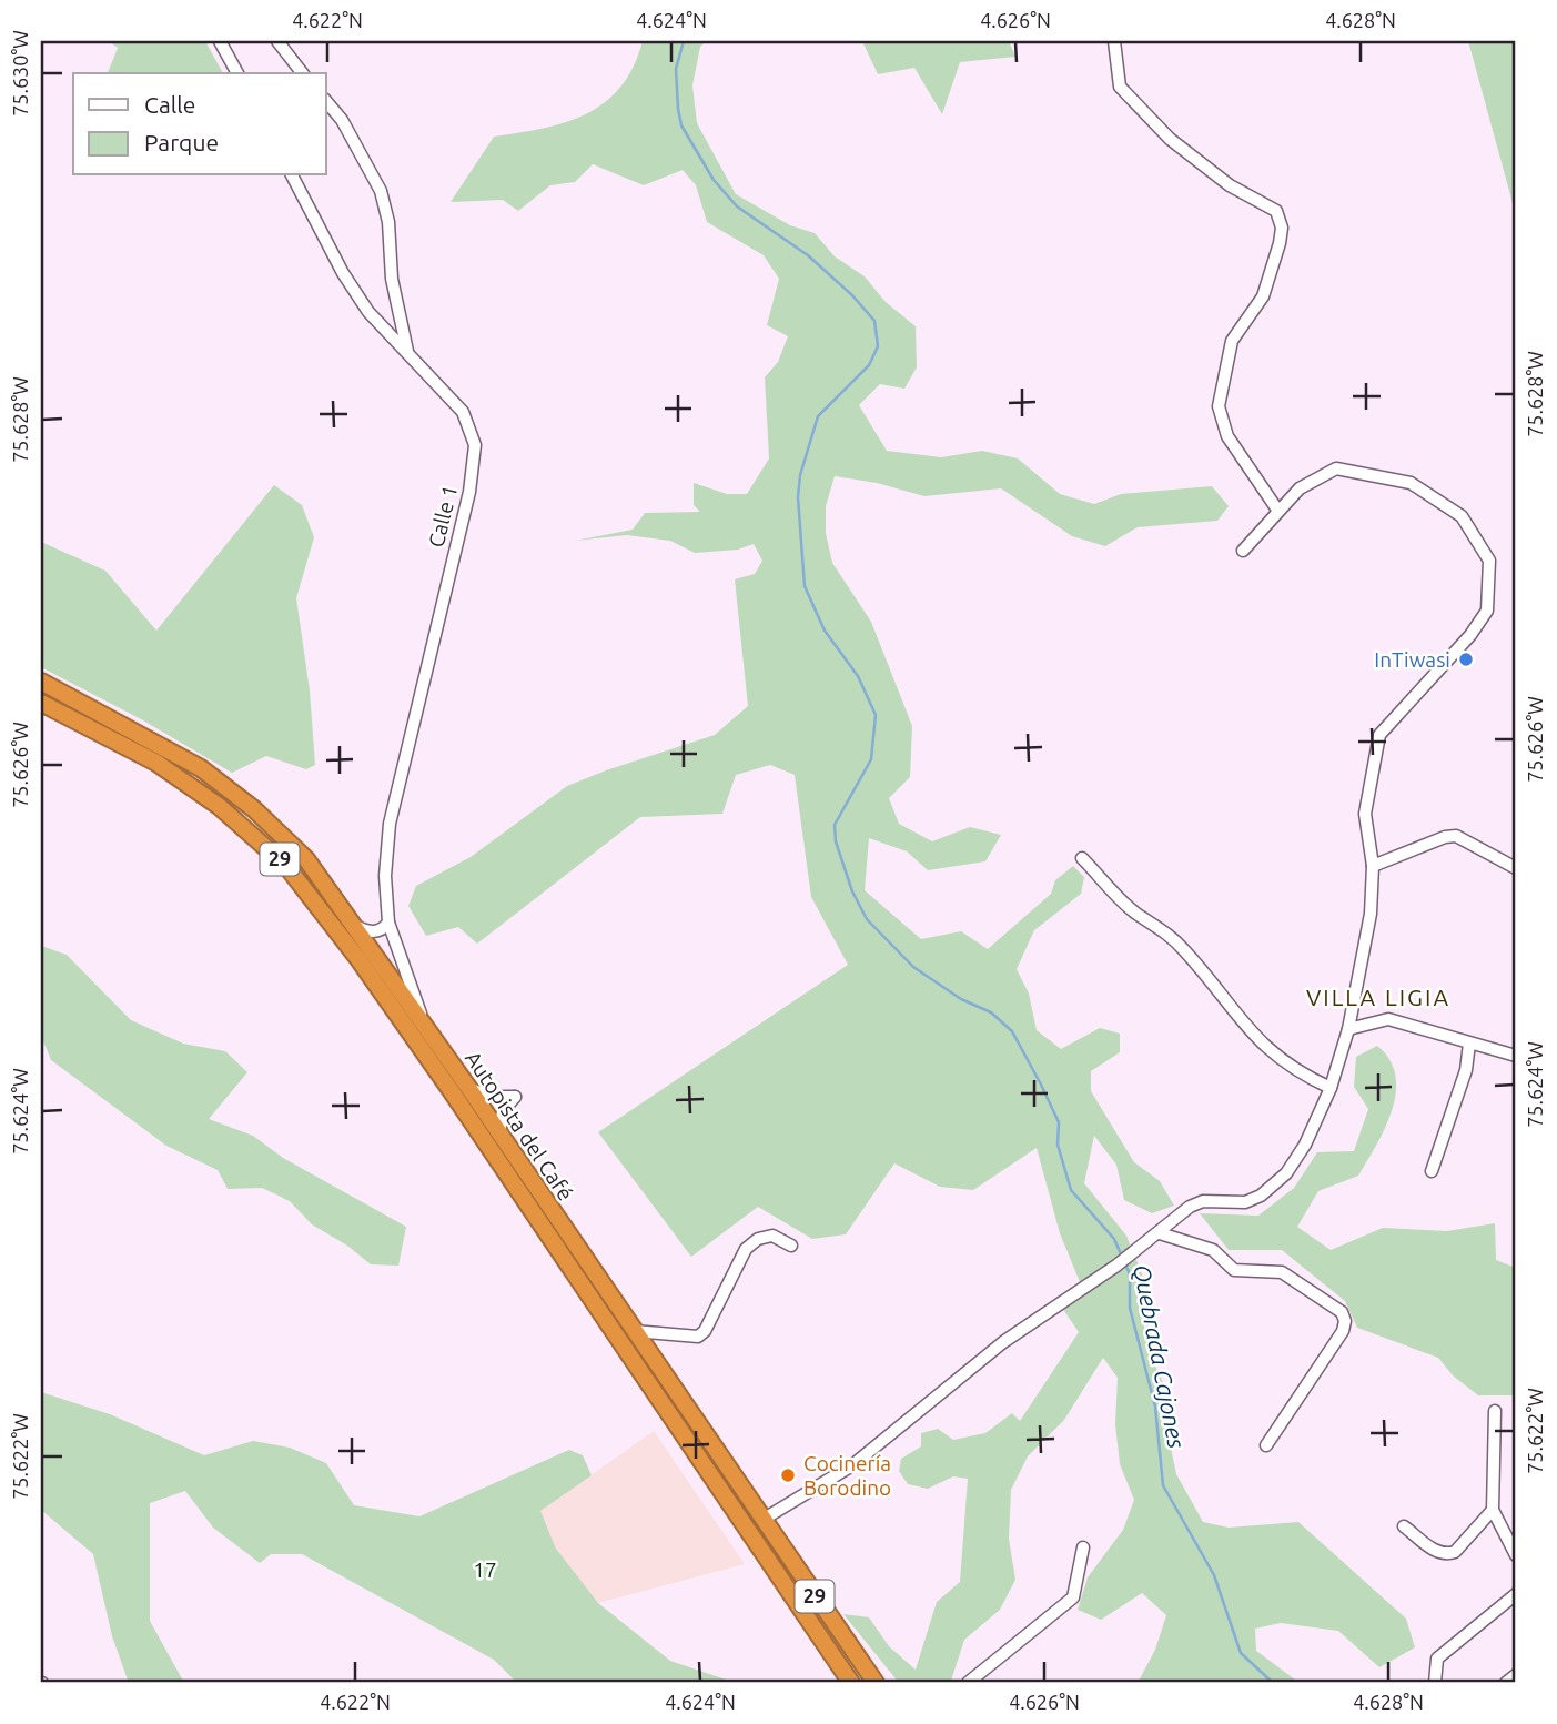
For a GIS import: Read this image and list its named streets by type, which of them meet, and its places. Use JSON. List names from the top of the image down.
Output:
{
  "streets": {
    "highway": ["29", "Autopista del Café"],
    "street": ["Calle 1"]
  },
  "crossings": [
    ["Calle 1", "Autopista del Café"]
  ],
  "districts": ["VILLA LIGIA"],
  "water": ["Quebrada Cajones"],
  "parks": ["17"],
  "places": ["InTiwasi", "Cocinería Borodino"],
  "legend": ["Calle", "Parque"],
  "coordinates": [
    "4.622°N",
    "4.624°N",
    "4.626°N",
    "4.628°N",
    "75.630°W",
    "75.628°W",
    "75.626°W",
    "75.624°W",
    "75.622°W"
  ]
}
